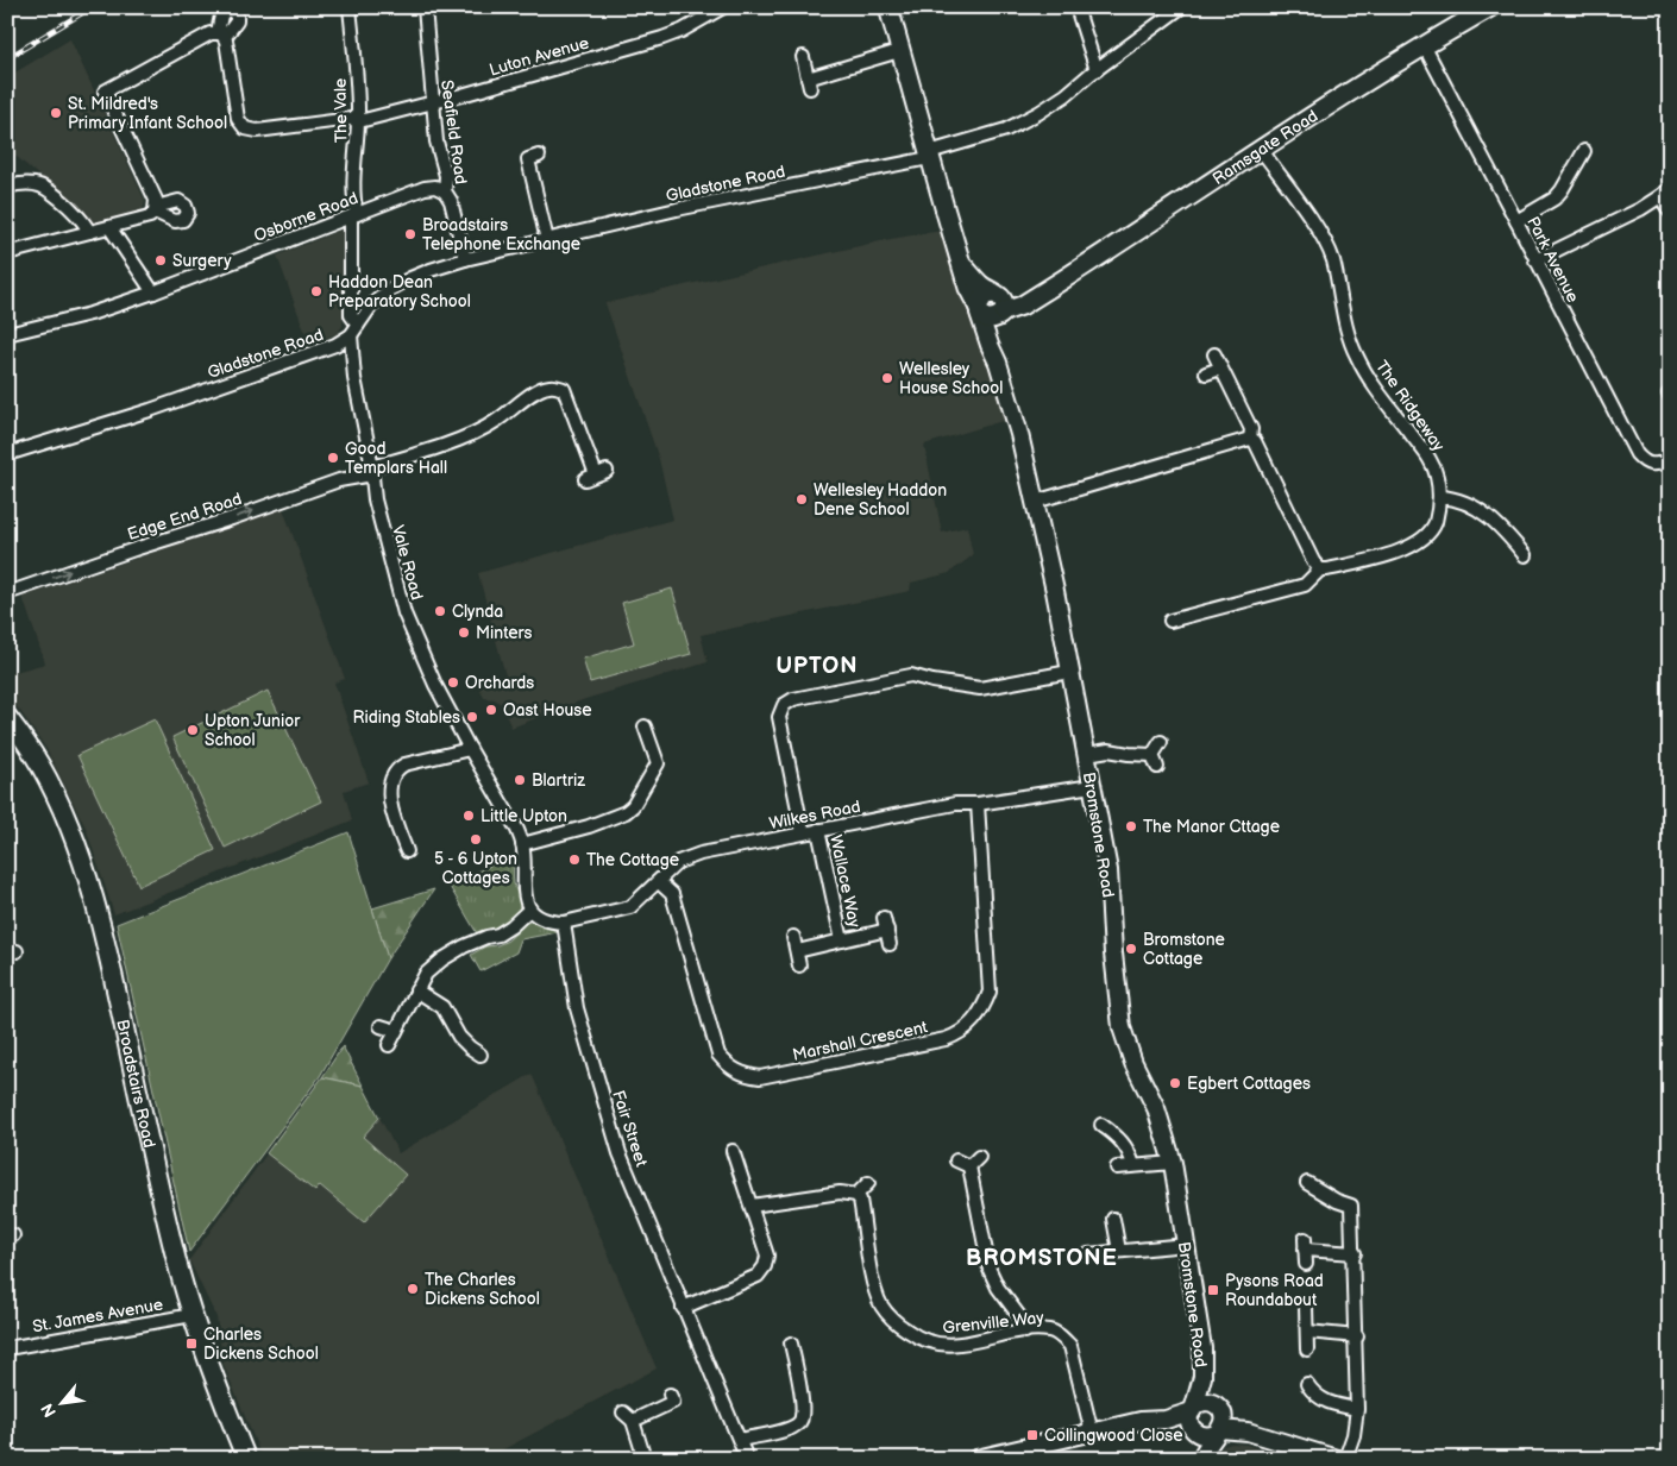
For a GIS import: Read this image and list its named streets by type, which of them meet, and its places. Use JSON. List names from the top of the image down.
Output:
{
  "streets": {
    "main road": ["Ramsgate Road", "Broadstairs Road"],
    "street": [
      "Luton Avenue",
      "The Vale",
      "Seafield Road",
      "Gladstone Road",
      "Osborne Road",
      "Park Avenue",
      "The Ridgeway",
      "Edge End Road",
      "Vale Road",
      "Wilkes Road",
      "Bromstone Road",
      "Wallace Way",
      "Marshall Crescent",
      "Fair Street",
      "St. James Avenue",
      "Grenville Way"
    ]
  },
  "crossings": [
    ["Luton Avenue", "The Vale"],
    ["Luton Avenue", "Seafield Road"],
    ["The Vale", "Osborne Road"],
    ["The Vale", "Vale Road"],
    ["Seafield Road", "Gladstone Road"],
    ["Seafield Road", "Osborne Road"],
    ["Ramsgate Road", "Park Avenue"],
    ["Ramsgate Road", "The Ridgeway"],
    ["Ramsgate Road", "Bromstone Road"],
    ["Gladstone Road", "Vale Road"],
    ["Osborne Road", "Vale Road"],
    ["Edge End Road", "Vale Road"],
    ["Wilkes Road", "Bromstone Road"],
    ["Wilkes Road", "Wallace Way"],
    ["Wilkes Road", "Marshall Crescent"],
    ["Wilkes Road", "Fair Street"],
    ["Broadstairs Road", "St. James Avenue"]
  ],
  "one_way": ["Edge End Road"],
  "districts": ["UPTON", "BROMSTONE"],
  "places": {
    "other": [
      "St. Mildred's Primary Infant School",
      "Broadstairs Telephone Exchange",
      "Surgery",
      "Haddon Dean Preparatory School",
      "Wellesley House School",
      "Good Templars Hall",
      "Wellesley Haddon Dene School",
      "Clynda",
      "Minters",
      "Orchards",
      "Oast House",
      "Riding Stables",
      "Upton Junior School",
      "Blartriz",
      "Little Upton",
      "The Manor Cttage",
      "5 - 6 Upton Cottages",
      "The Cottage",
      "Bromstone Cottage",
      "Egbert Cottages",
      "The Charles Dickens School"
    ],
    "transit": ["Pysons Road Roundabout", "Charles Dickens School", "Collingwood Close"]
  },
  "north": "bottom left"
}
